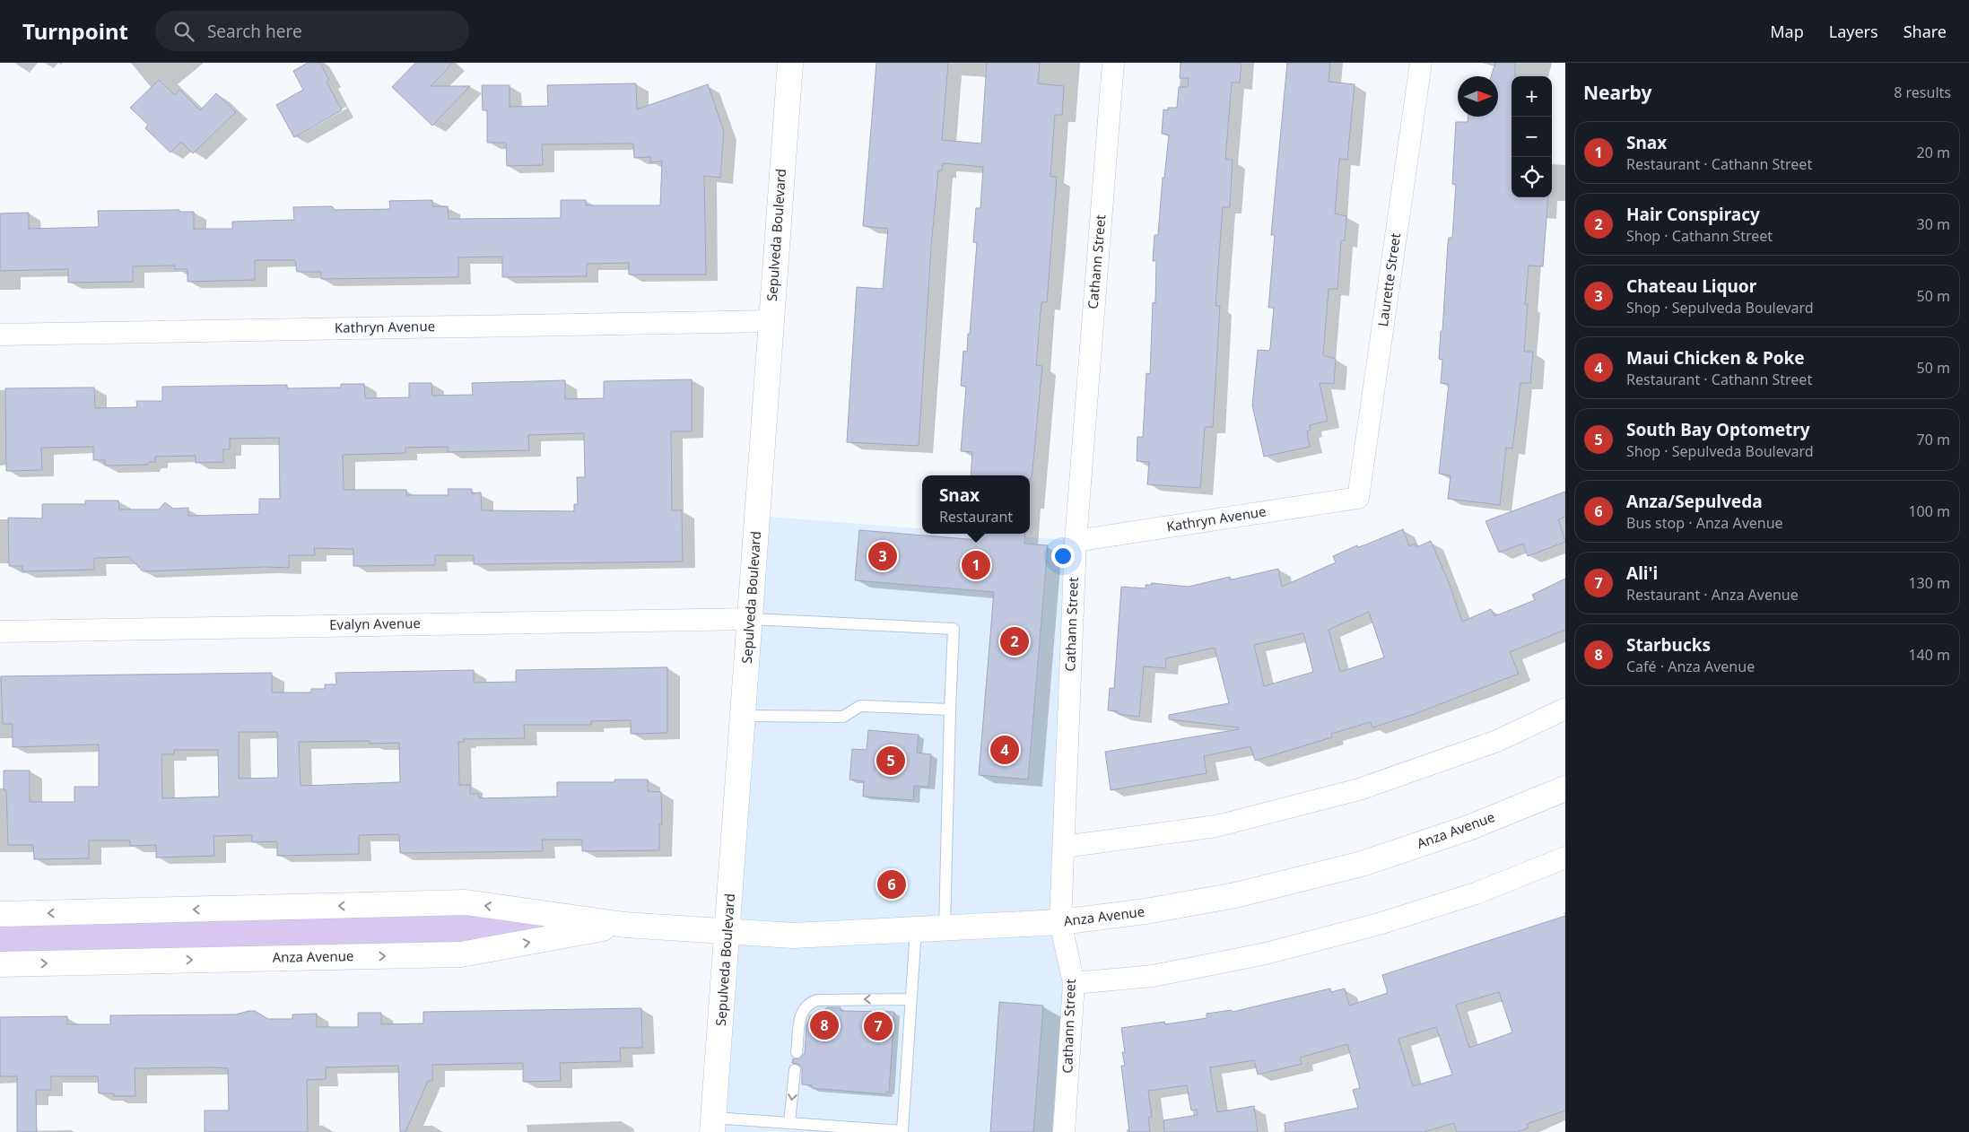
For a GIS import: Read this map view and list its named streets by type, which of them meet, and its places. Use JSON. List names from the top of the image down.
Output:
{
  "streets": {
    "main road": ["Sepulveda Boulevard", "Anza Avenue"],
    "street": [
      "Cathann Street",
      "Laurette Street",
      "Kathryn Avenue",
      "Evalyn Avenue"
    ]
  },
  "crossings": [
    ["Sepulveda Boulevard", "Kathryn Avenue"],
    ["Sepulveda Boulevard", "Evalyn Avenue"],
    ["Sepulveda Boulevard", "Anza Avenue"],
    ["Cathann Street", "Kathryn Avenue"],
    ["Cathann Street", "Anza Avenue"],
    ["Laurette Street", "Kathryn Avenue"]
  ],
  "north": "right",
  "page": {
    "header": "Turnpoint",
    "search": "Search here",
    "nav": ["Map", "Layers", "Share"],
    "heading": ["Nearby", "8 results"],
    "map_buttons": ["+", "−"],
    "list": [
      {
        "mark": "1",
        "name": "Snax",
        "note": "Restaurant · Cathann Street",
        "value": "20 m"
      },
      {
        "mark": "2",
        "name": "Hair Conspiracy",
        "note": "Shop · Cathann Street",
        "value": "30 m"
      },
      {
        "mark": "3",
        "name": "Chateau Liquor",
        "note": "Shop · Sepulveda Boulevard",
        "value": "50 m"
      },
      {
        "mark": "4",
        "name": "Maui Chicken & Poke",
        "note": "Restaurant · Cathann Street",
        "value": "50 m"
      },
      {
        "mark": "5",
        "name": "South Bay Optometry",
        "note": "Shop · Sepulveda Boulevard",
        "value": "70 m"
      },
      {
        "mark": "6",
        "name": "Anza/Sepulveda",
        "note": "Bus stop · Anza Avenue",
        "value": "100 m"
      },
      {
        "mark": "7",
        "name": "Ali'i",
        "note": "Restaurant · Anza Avenue",
        "value": "130 m"
      },
      {
        "mark": "8",
        "name": "Starbucks",
        "note": "Café · Anza Avenue",
        "value": "140 m"
      }
    ],
    "popup": ["Snax", "Restaurant"],
    "pins": [
      "3",
      "1",
      "2",
      "4",
      "5",
      "6",
      "8",
      "7"
    ]
  }
}
